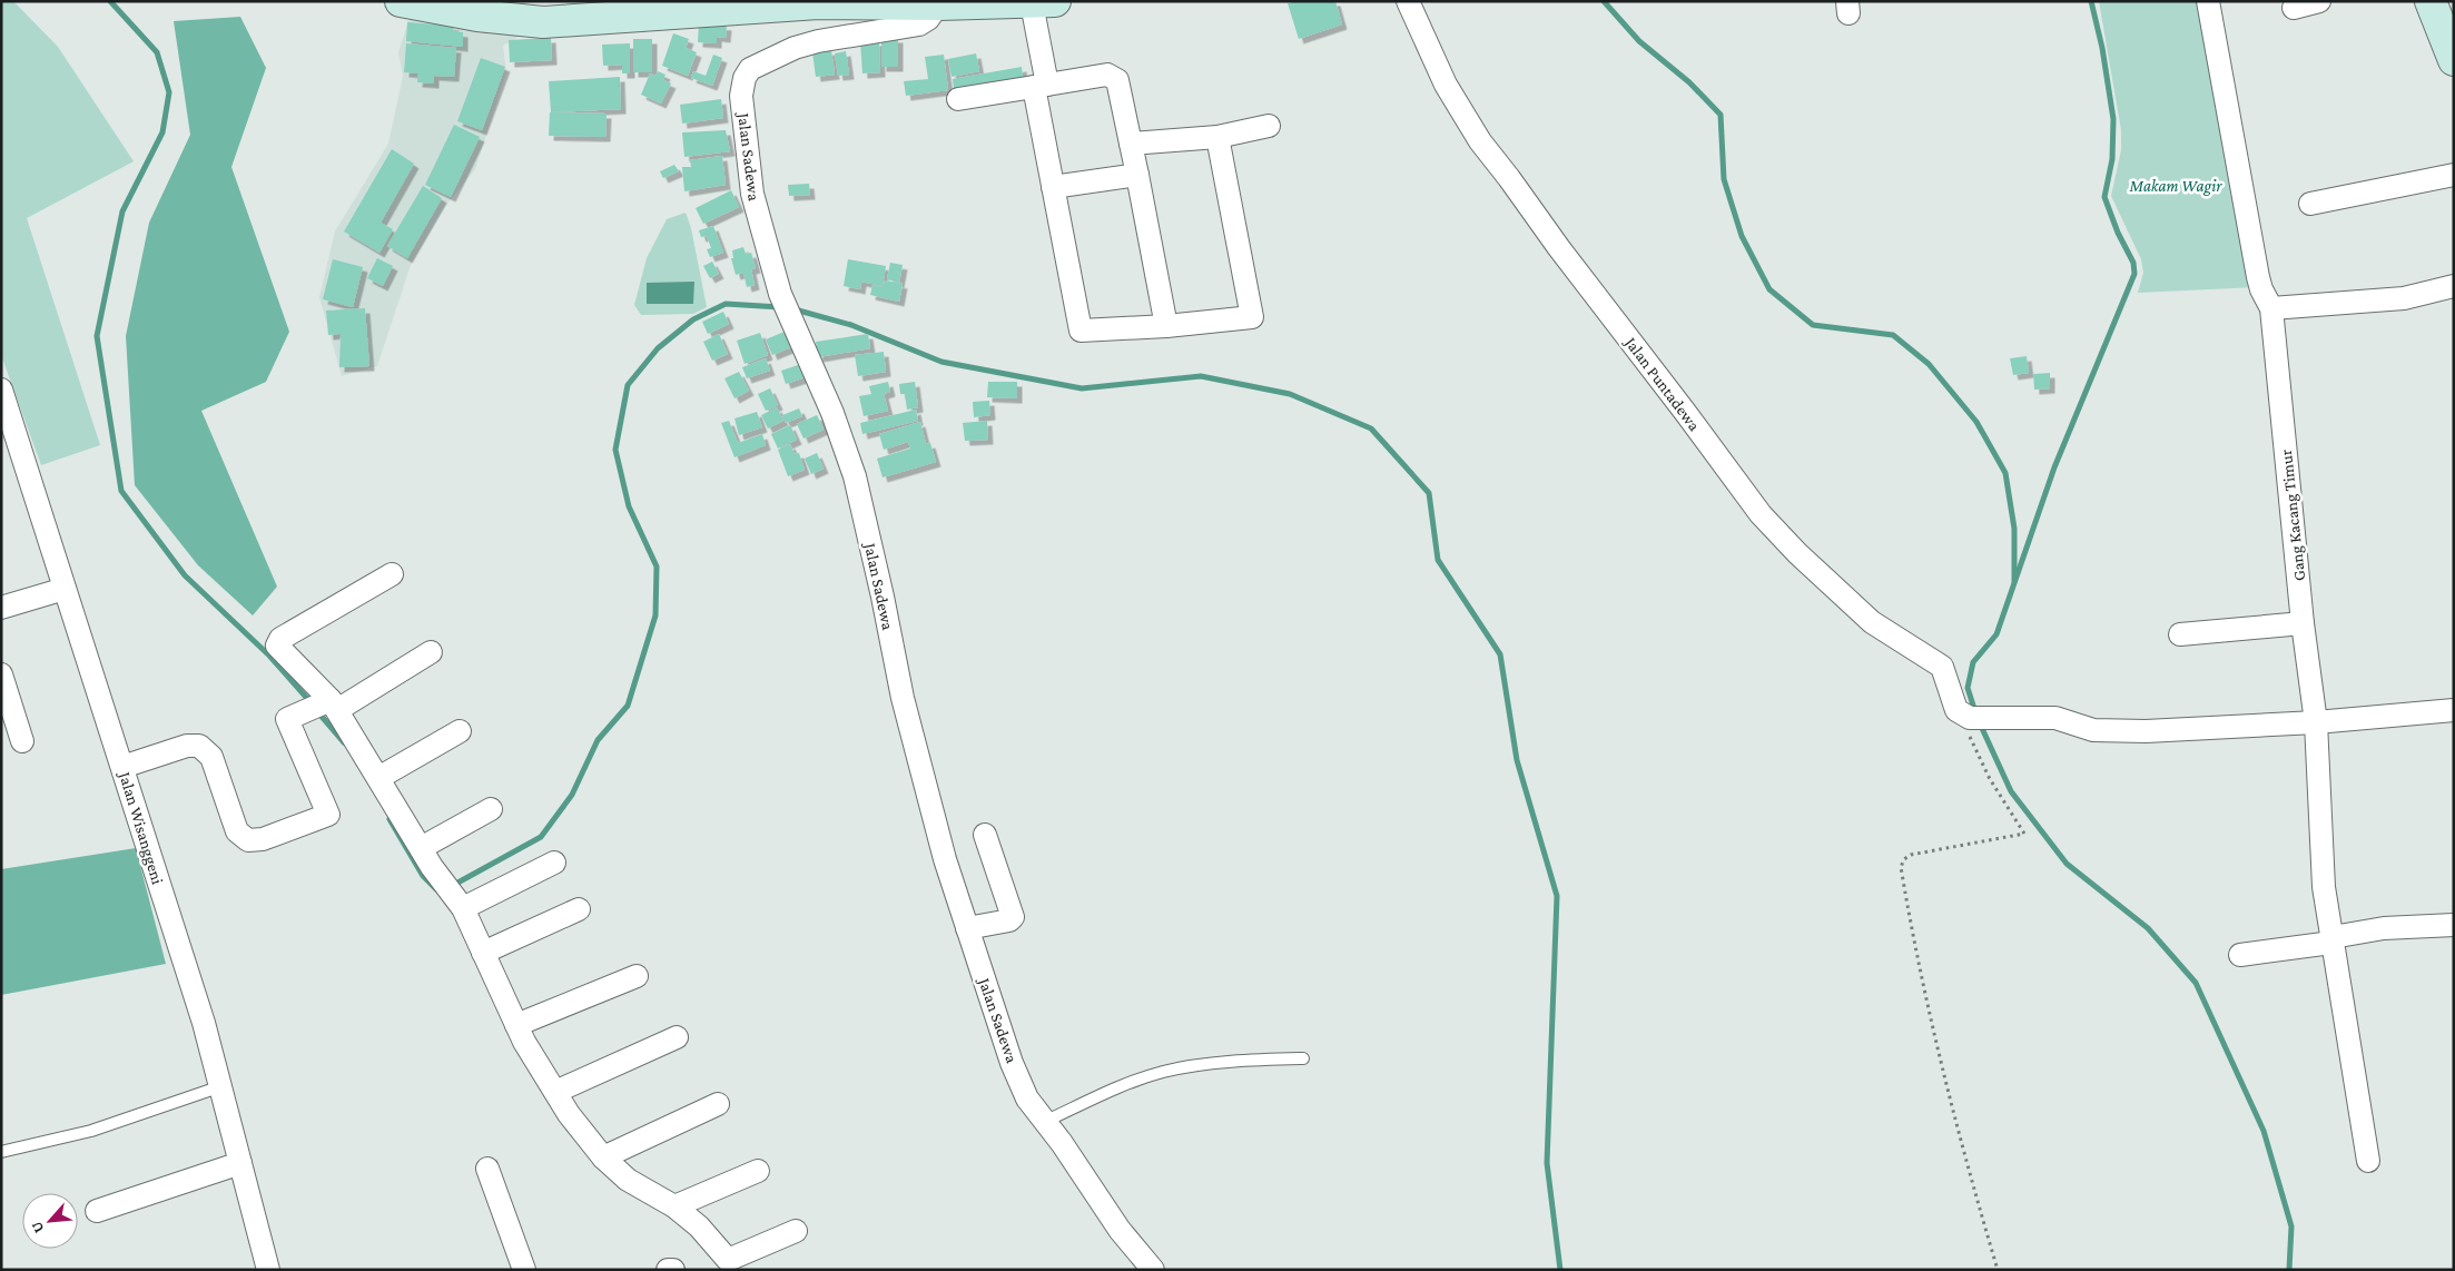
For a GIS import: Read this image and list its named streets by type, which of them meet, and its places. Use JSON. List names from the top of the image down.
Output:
{
  "streets": {
    "street": [
      "Jalan Sadewa",
      "Jalan Puntadewa",
      "Gang Kacang Timur",
      "Jalan Wisanggeni"
    ]
  },
  "parks": ["Makam Wagir"],
  "north": "bottom left"
}
